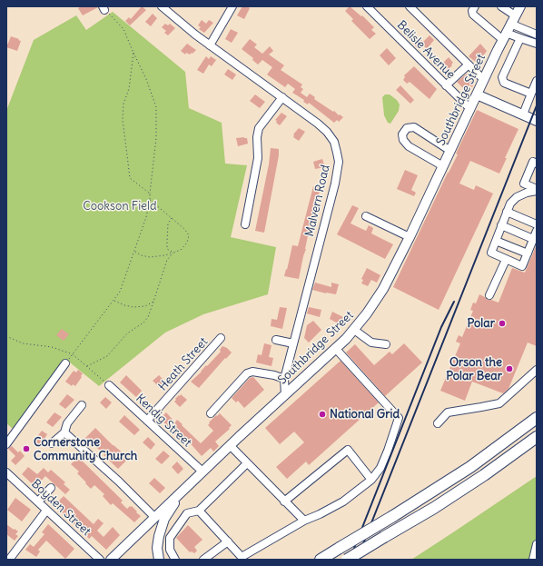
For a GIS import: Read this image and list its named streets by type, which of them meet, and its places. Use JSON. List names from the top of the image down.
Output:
{
  "streets": {
    "main road": ["Southbridge Street"],
    "street": [
      "Belisle Avenue",
      "Malvern Road",
      "Heath Street",
      "Kendig Street",
      "Boyden Street"
    ]
  },
  "crossings": [
    ["Belisle Avenue", "Southbridge Street"],
    ["Southbridge Street", "Malvern Road"],
    ["Southbridge Street", "Kendig Street"],
    ["Heath Street", "Kendig Street"]
  ],
  "parks": ["Cookson Field"],
  "places": [
    "Polar",
    "Orson the Polar Bear",
    "National Grid",
    "Cornerstone Community Church"
  ]
}
